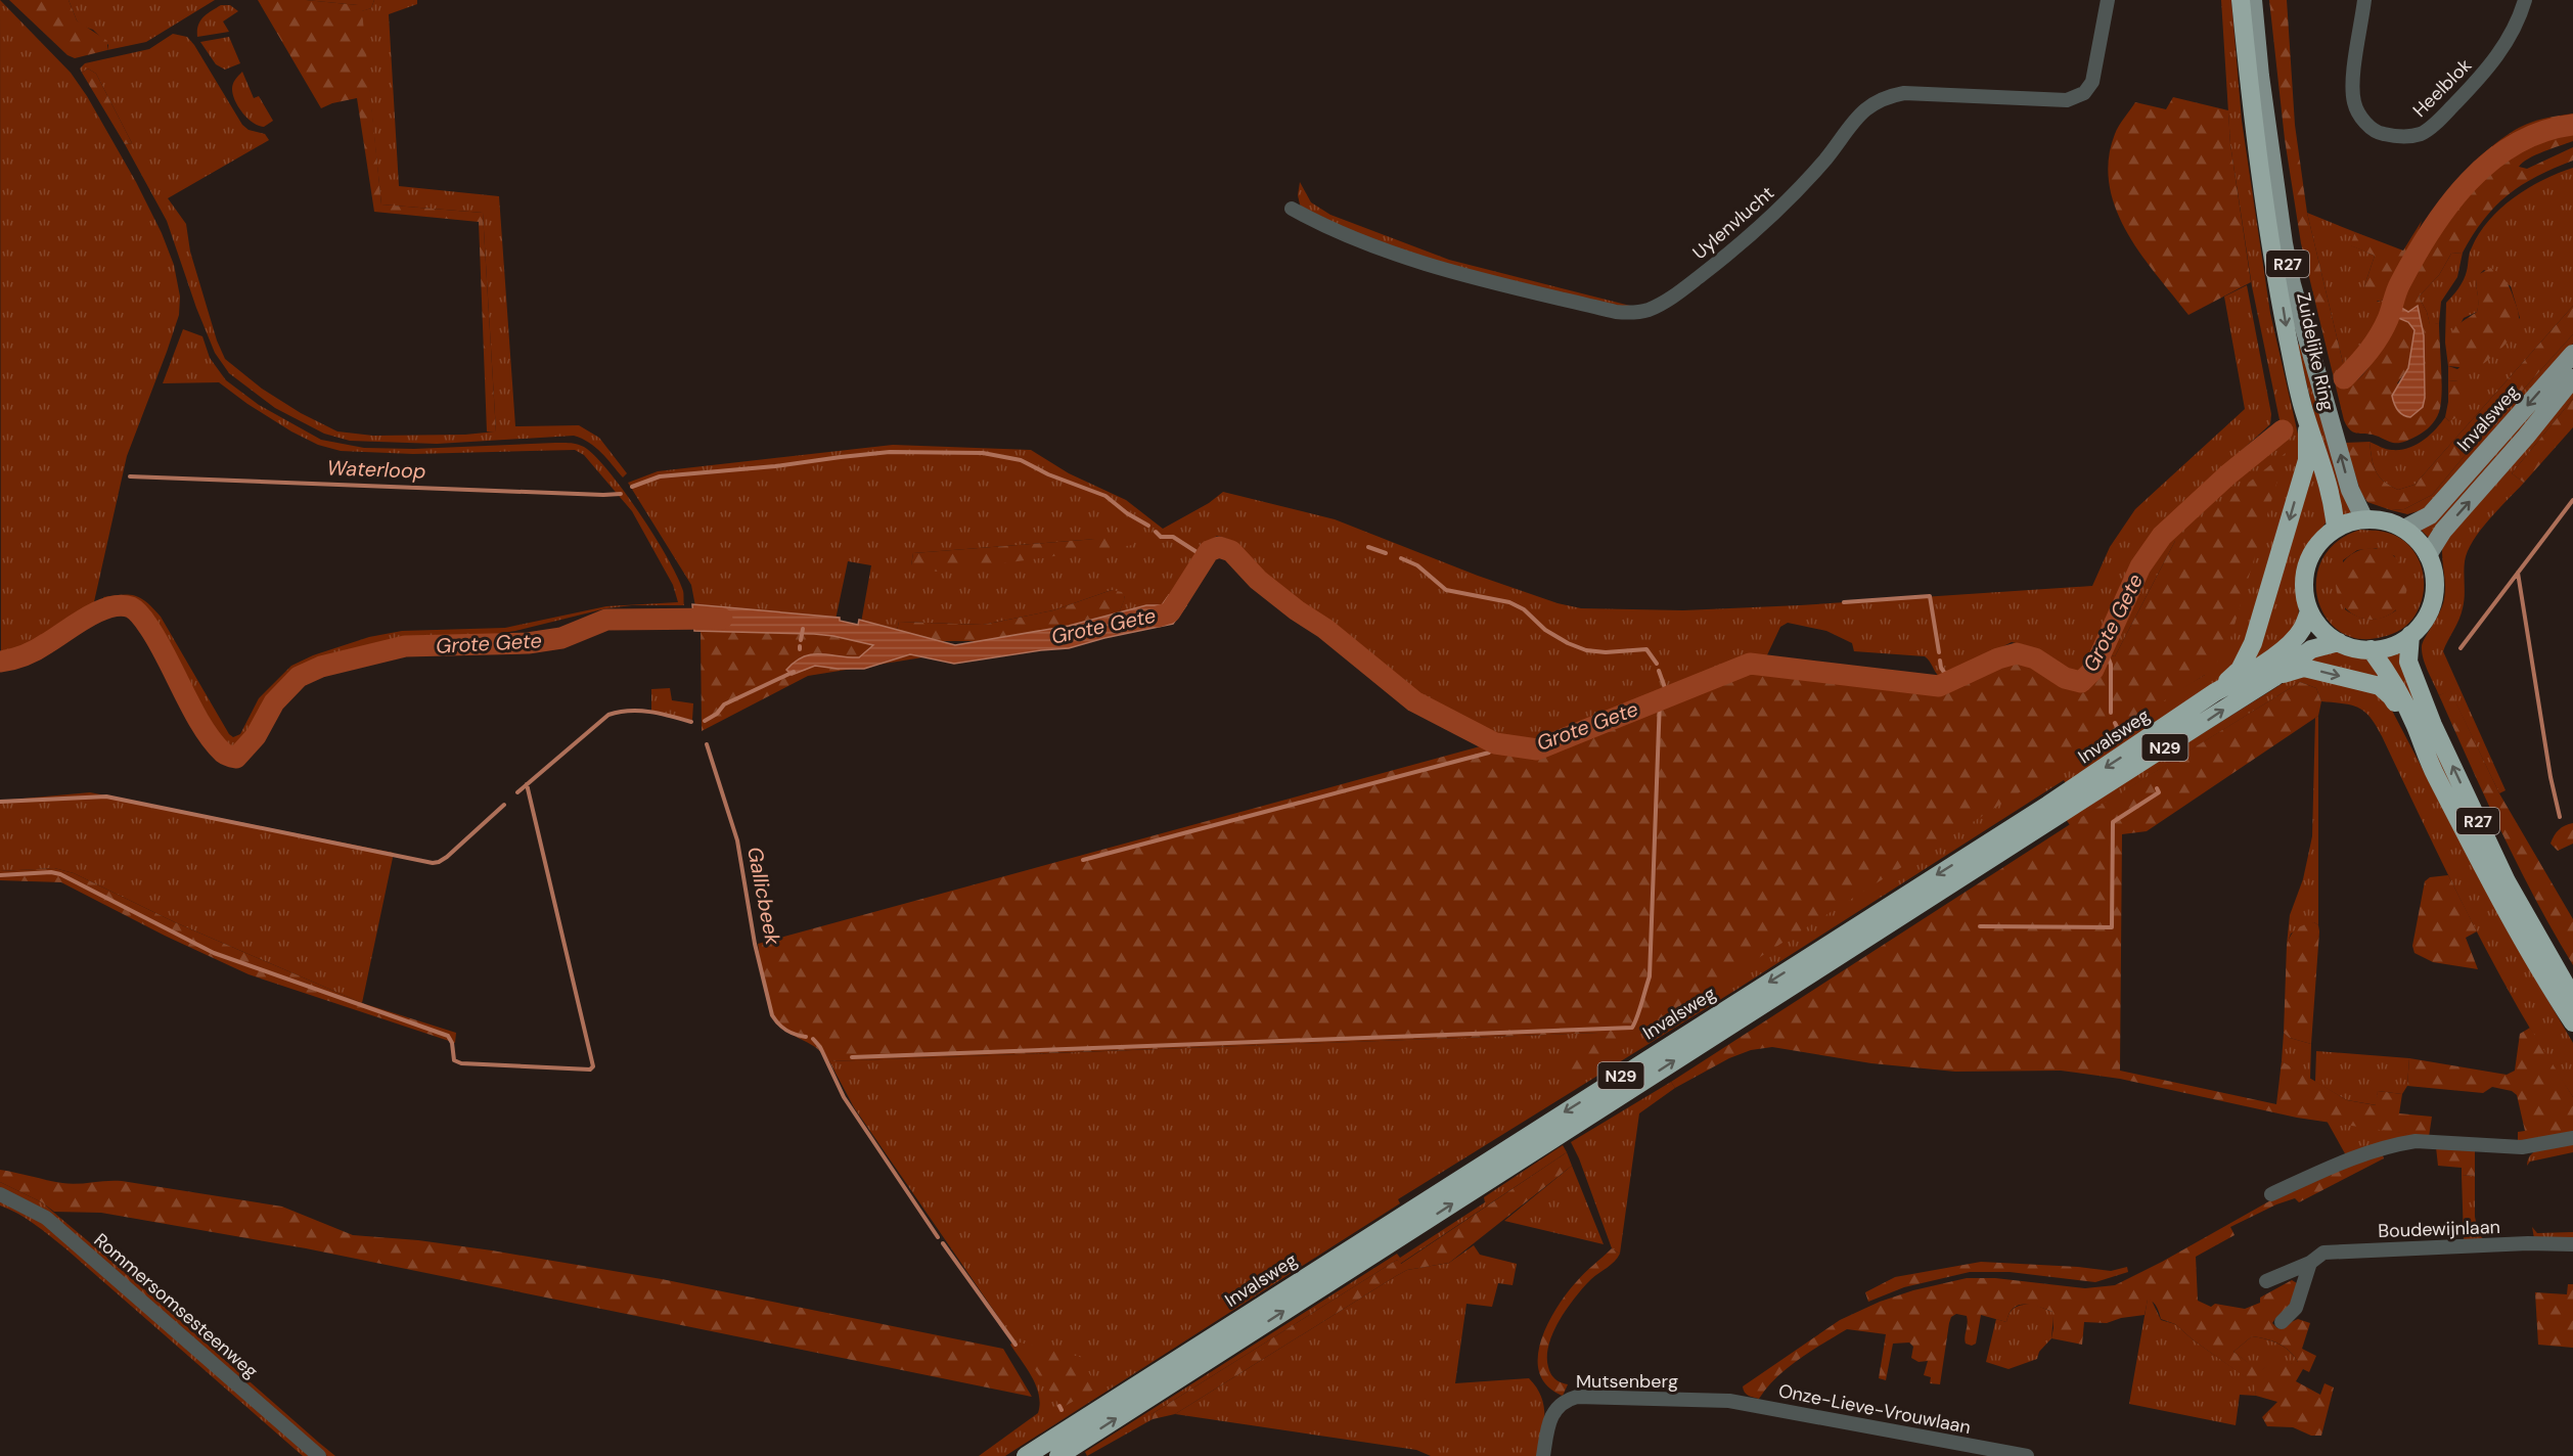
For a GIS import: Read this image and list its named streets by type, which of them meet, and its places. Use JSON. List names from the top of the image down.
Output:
{
  "streets": {
    "highway": [
      "R27",
      "Zuidelijke Ring",
      "Invalsweg",
      "N29"
    ],
    "street": [
      "Heelblok",
      "Uylenvlucht",
      "Boudewijnlaan",
      "Rommersomsesteenweg",
      "Mutsenberg",
      "Onze-Lieve-Vrouwlaan"
    ]
  },
  "crossings": [
    ["R27", "Zuidelijke Ring"],
    ["R27", "Invalsweg"],
    ["Zuidelijke Ring", "Invalsweg"],
    ["Mutsenberg", "Onze-Lieve-Vrouwlaan"]
  ],
  "water": ["Waterloop", "Grote Gete", "Gallicbeek"]
}
